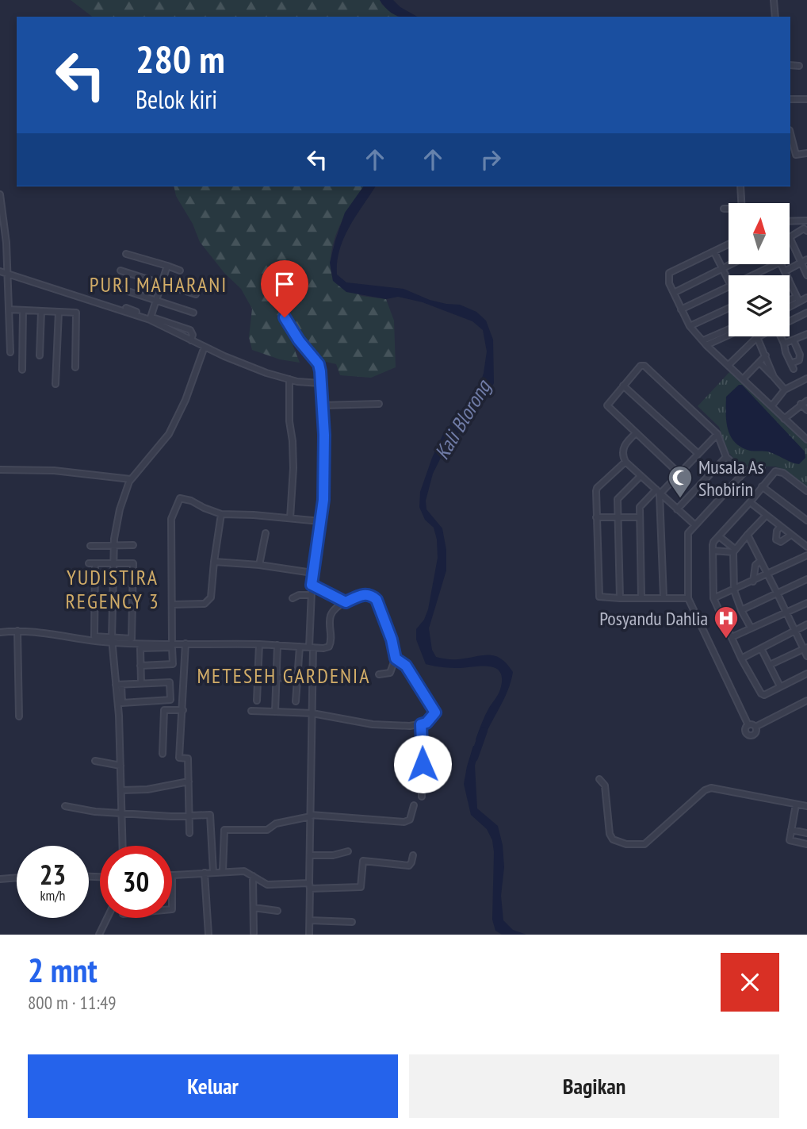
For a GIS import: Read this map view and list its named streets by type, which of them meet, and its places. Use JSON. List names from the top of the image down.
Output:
{
  "districts": ["PURI MAHARANI", "YUDISTIRA REGENCY 3", "METESEH GARDENIA"],
  "water": ["Kali Blorong"],
  "places": {
    "mosque": ["Musala As Shobirin"],
    "hospital": ["Posyandu Dahlia"]
  },
  "north": "top",
  "page": {
    "turn": ["280 m", "Belok kiri"],
    "speed": "23 km/h",
    "limit": "30",
    "heading": ["2 mnt", "800 m · 11:49"],
    "buttons": ["Keluar", "Bagikan"]
  }
}
